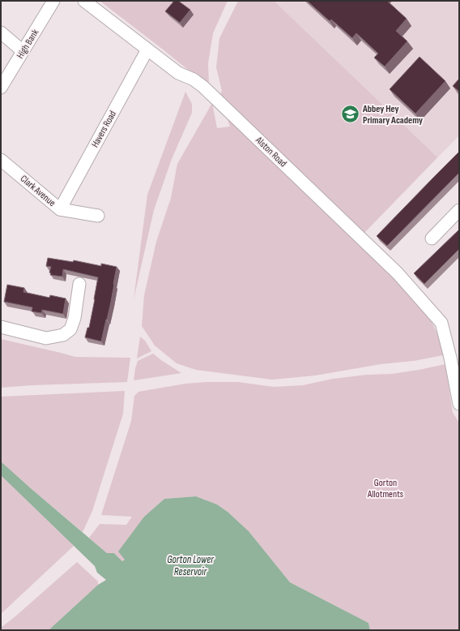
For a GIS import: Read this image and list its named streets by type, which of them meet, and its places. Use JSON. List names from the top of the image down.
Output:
{
  "streets": {
    "street": [
      "High Bank",
      "Havers Road",
      "Alston Road",
      "Clark Avenue"
    ]
  },
  "crossings": [
    ["Havers Road", "Alston Road"],
    ["Havers Road", "Clark Avenue"]
  ],
  "water": ["Gorton Lower Reservoir"],
  "parks": ["Gorton Allotments"],
  "places": {
    "school or university": ["Abbey Hey Primary Academy"]
  }
}
